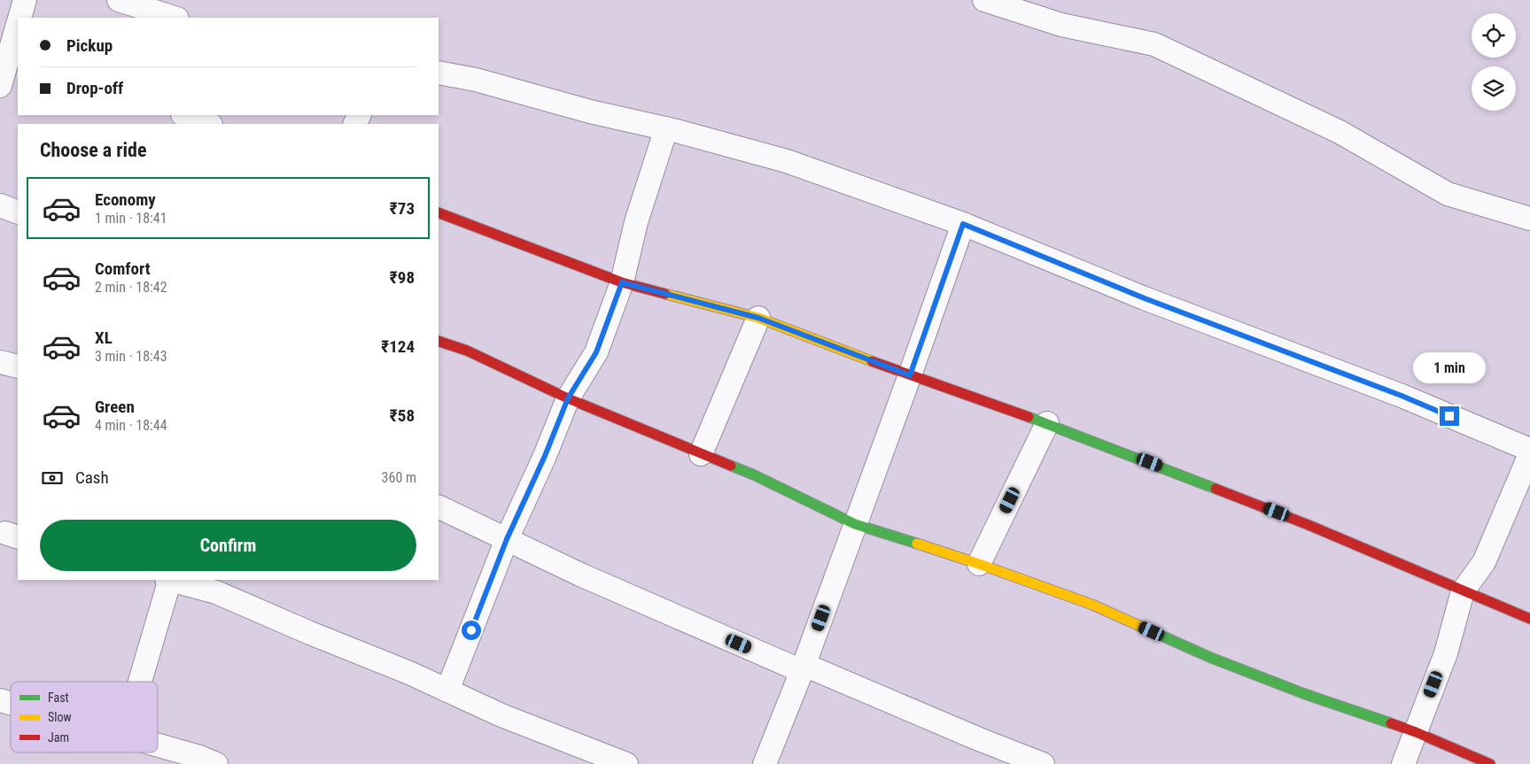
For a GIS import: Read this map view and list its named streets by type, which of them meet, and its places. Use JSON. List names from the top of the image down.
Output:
{
  "legend": ["Fast", "Slow", "Jam"],
  "page": {
    "banner": ["Pickup", "Drop-off"],
    "heading": "Choose a ride",
    "list": [
      {
        "name": "Economy",
        "note": "1 min · 18:41",
        "value": "₹73"
      },
      {
        "name": "Comfort",
        "note": "2 min · 18:42",
        "value": "₹98"
      },
      {
        "name": "XL",
        "note": "3 min · 18:43",
        "value": "₹124"
      },
      {
        "name": "Green",
        "note": "4 min · 18:44",
        "value": "₹58"
      }
    ],
    "bubble": "1 min",
    "pay": ["Cash", "360 m"],
    "buttons": "Confirm"
  }
}
